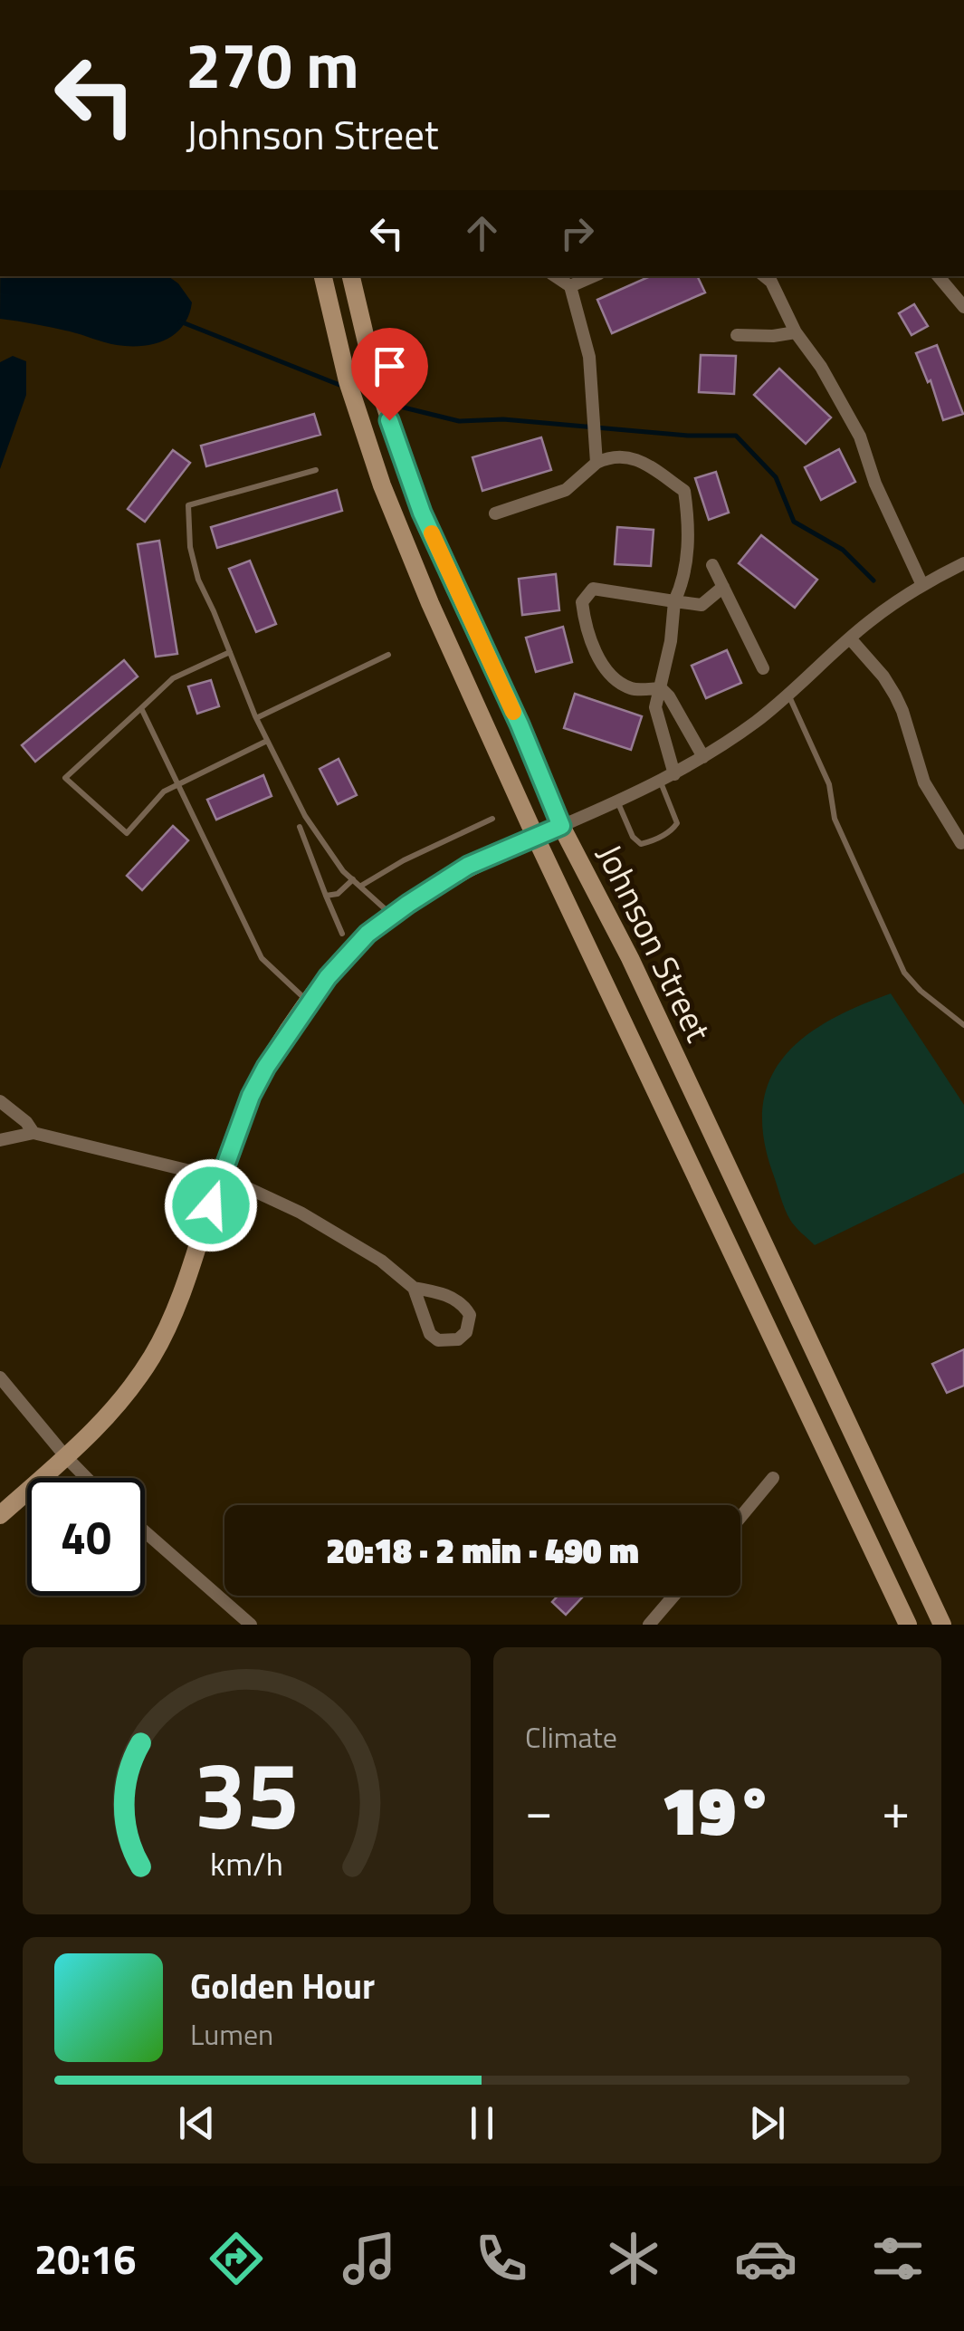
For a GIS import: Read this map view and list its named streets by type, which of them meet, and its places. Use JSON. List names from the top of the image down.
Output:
{
  "streets": {
    "main road": ["Johnson Street"]
  },
  "page": {
    "turn": ["270 m", "Johnson Street"],
    "limit": "40",
    "trip": "20:18 · 2 min · 490 m",
    "tile": "Climate",
    "heat": ["−", "19°", "+"],
    "song": ["Golden Hour", "Lumen"],
    "tabs": "20:16",
    "gauge": ["35", "km/h"]
  }
}
